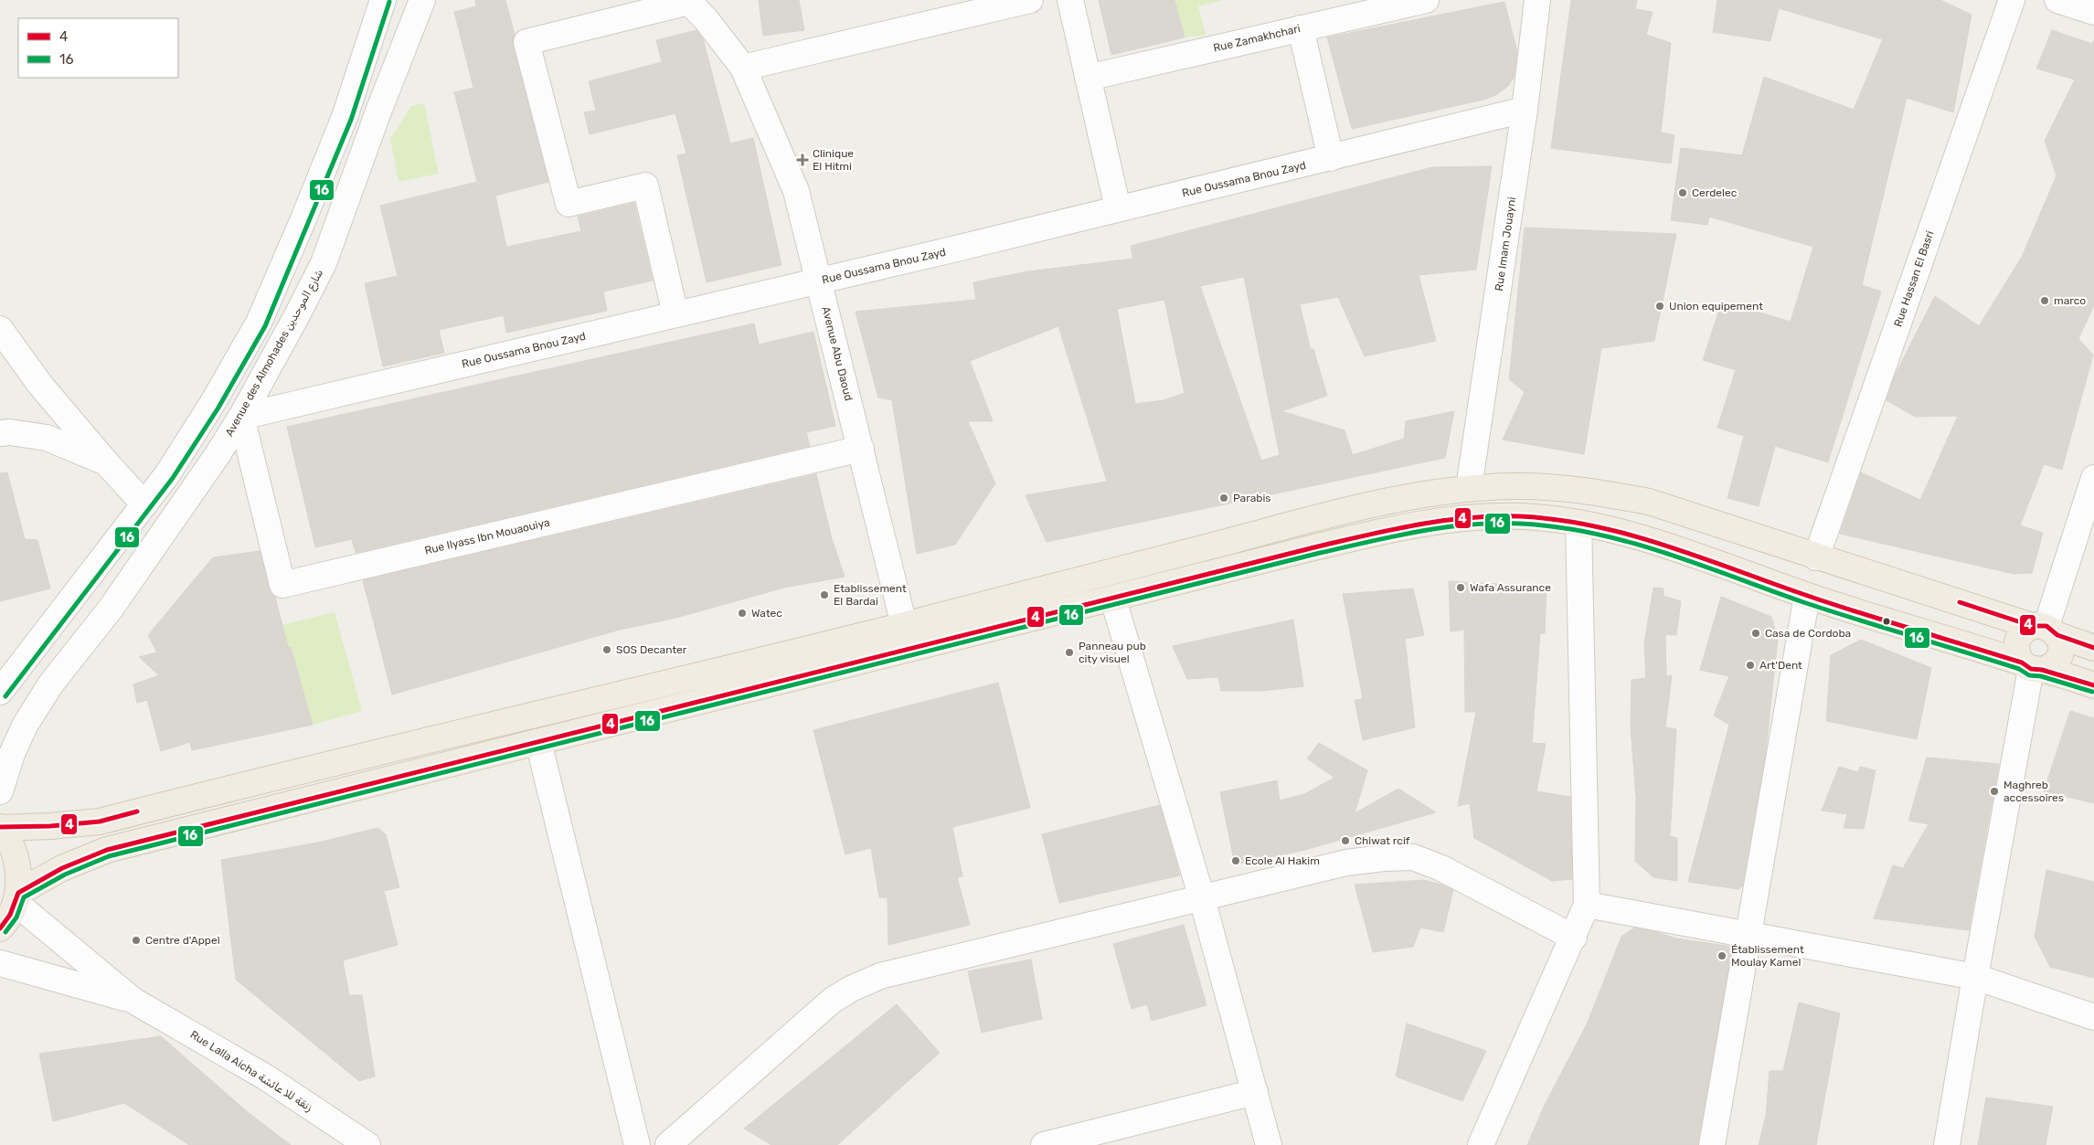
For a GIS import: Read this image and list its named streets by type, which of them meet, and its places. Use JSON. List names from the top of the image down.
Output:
{
  "streets": {
    "street": [
      "Rue Zamakhchari",
      "Rue Oussama Bnou Zayd",
      "Rue Imam Jouayni",
      "Rue Hassan El Basri",
      "Avenue des Almohades شارع الموحدين",
      "Avenue Abu Daoud",
      "Rue Ilyass Ibn Mouaouiya",
      "Rue Lalla Aicha زنقة للا عائشة"
    ]
  },
  "crossings": [
    ["Rue Oussama Bnou Zayd", "Rue Imam Jouayni"],
    ["Rue Oussama Bnou Zayd", "Avenue des Almohades شارع الموحدين"],
    ["Rue Oussama Bnou Zayd", "Avenue Abu Daoud"],
    ["Rue Oussama Bnou Zayd", "Rue Ilyass Ibn Mouaouiya"],
    ["Avenue des Almohades شارع الموحدين", "Rue Ilyass Ibn Mouaouiya"],
    ["Avenue Abu Daoud", "Rue Ilyass Ibn Mouaouiya"]
  ],
  "places": {
    "health": ["Clinique El Hitmi"],
    "other": [
      "Cerdelec",
      "marco",
      "Union equipement",
      "Parabis",
      "Wafa Assurance",
      "Etablissement El Bardai",
      "Watec",
      "Casa de Cordoba",
      "SOS Decanter",
      "Panneau pub city visuel",
      "Art'Dent",
      "Maghreb accessoires",
      "Chiwat rcif",
      "Ecole Al Hakim",
      "Centre d'Appel",
      "Établissement Moulay Kamel"
    ]
  },
  "lines": ["transit line 16", "transit line 4"],
  "legend": ["4", "16"]
}
